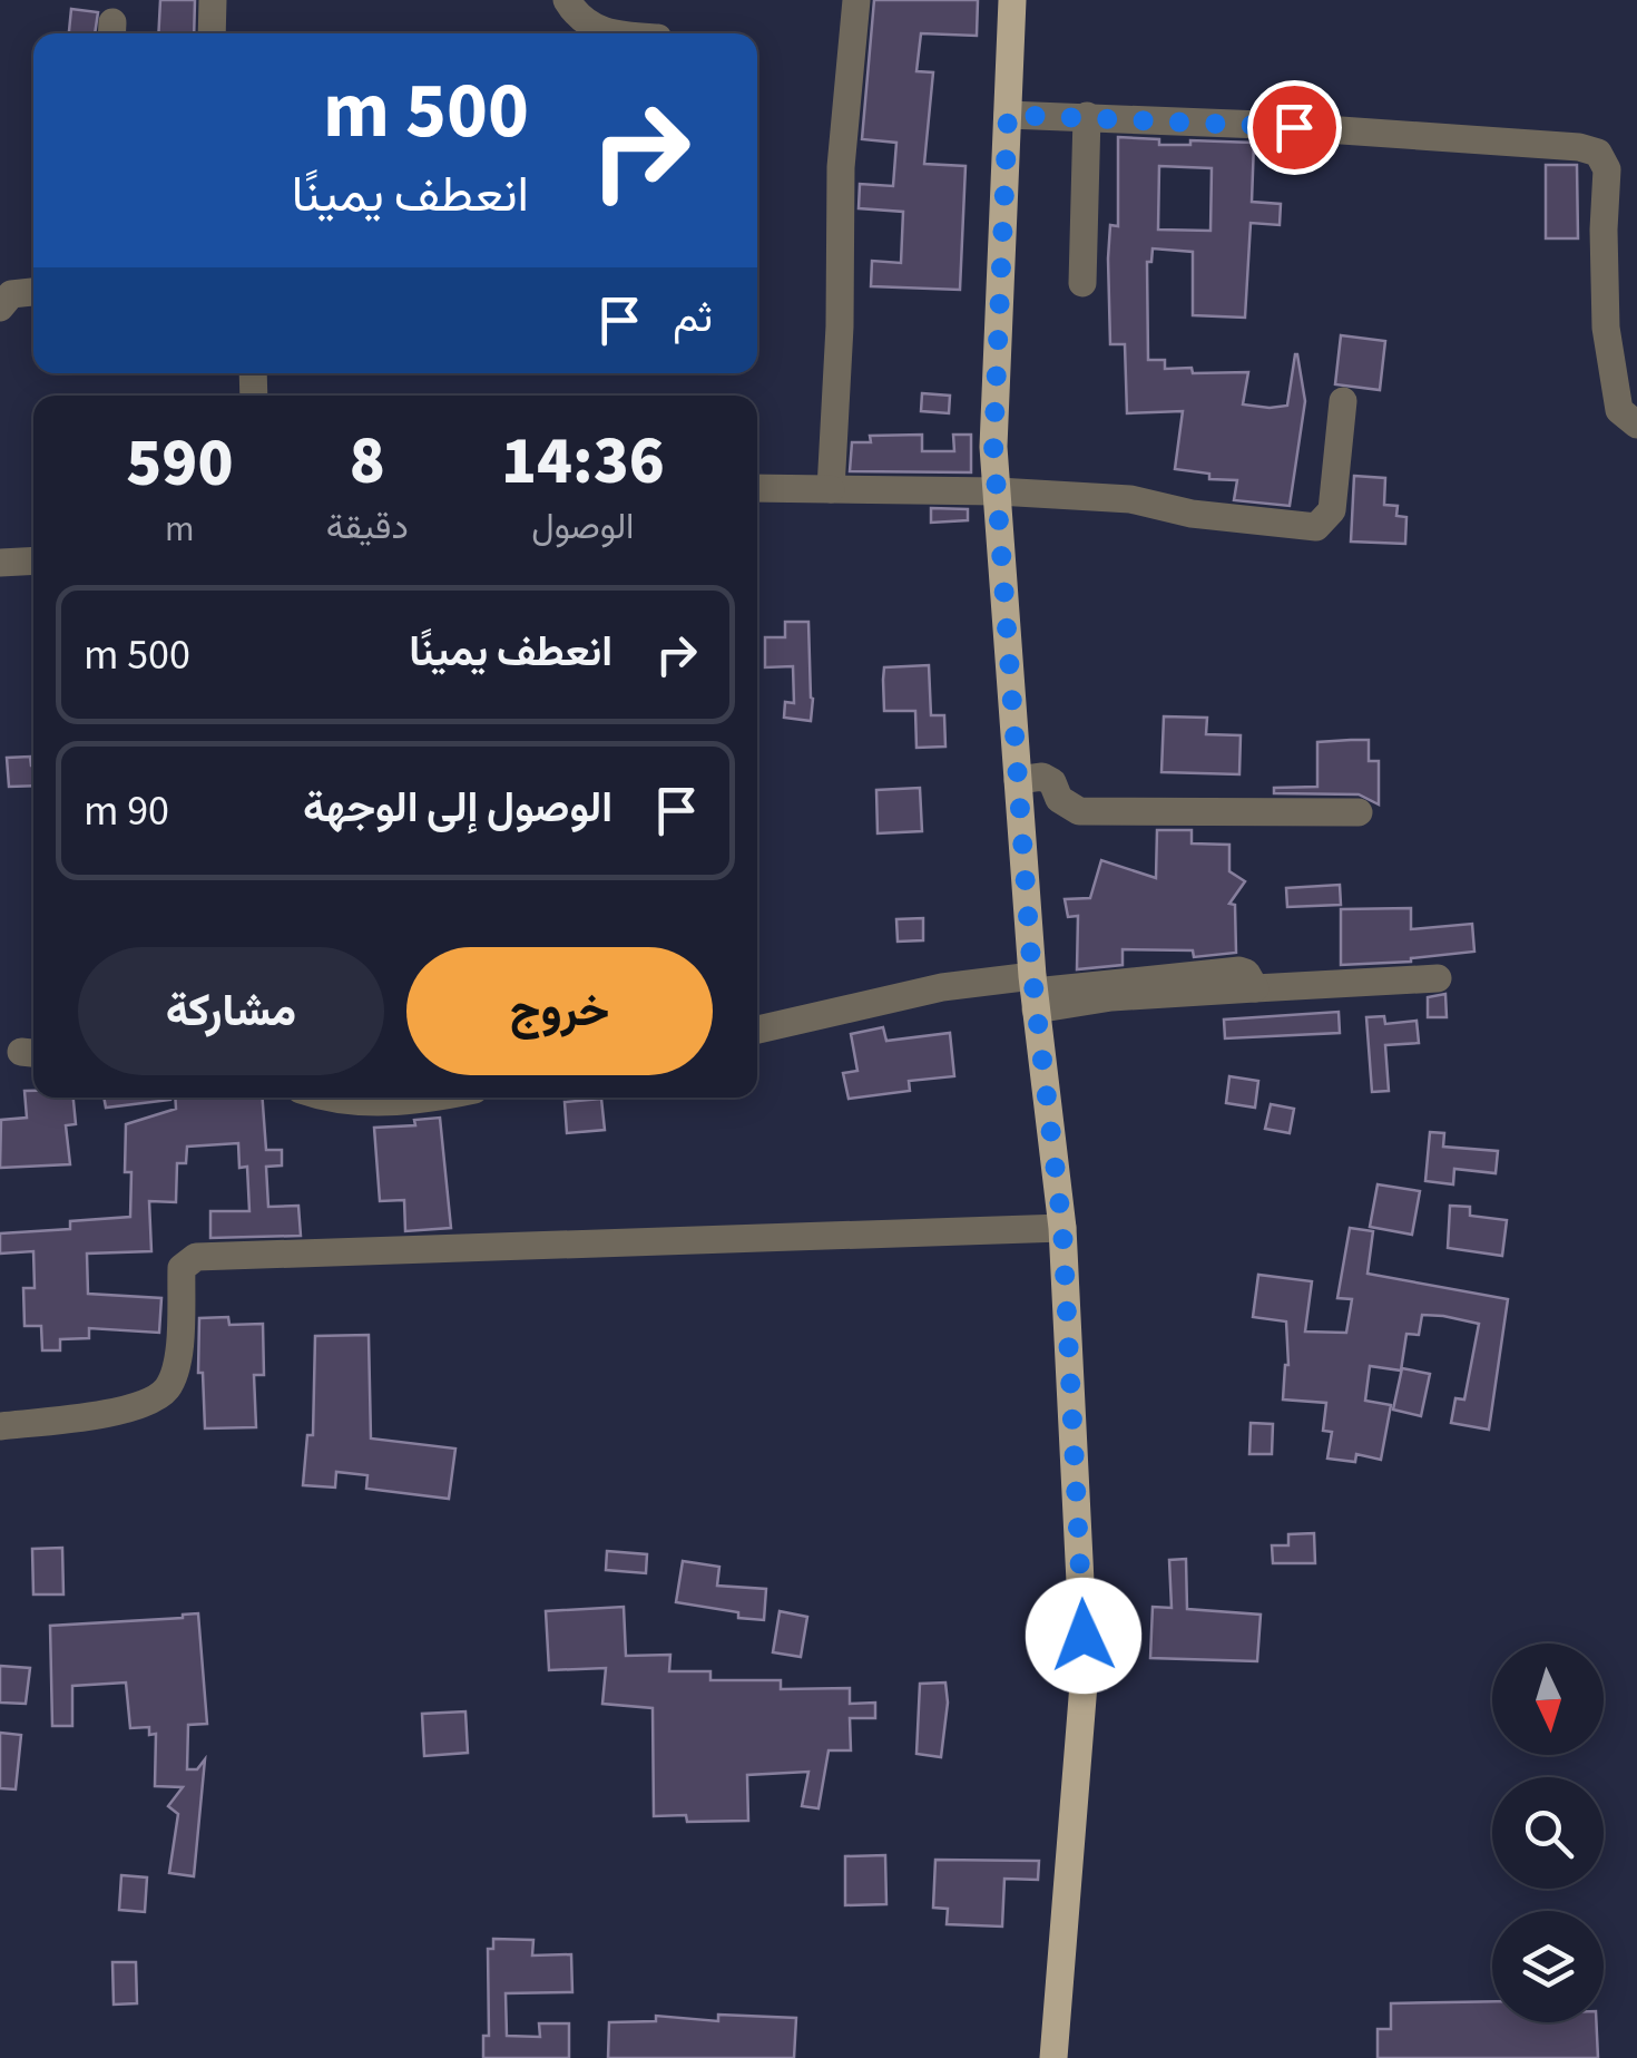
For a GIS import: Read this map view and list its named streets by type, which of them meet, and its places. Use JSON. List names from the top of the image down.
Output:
{
  "north": "bottom",
  "page": {
    "turn": ["500 m", "انعطف يمينًا"],
    "then": "ثم",
    "eta": [
      "14:36",
      "الوصول",
      "8",
      "دقيقة",
      "590",
      "m"
    ],
    "list": [
      {
        "name": "انعطف يمينًا",
        "value": "500 m"
      },
      {
        "name": "الوصول إلى الوجهة",
        "value": "90 m"
      }
    ],
    "buttons": ["خروج", "مشاركة"]
  }
}
